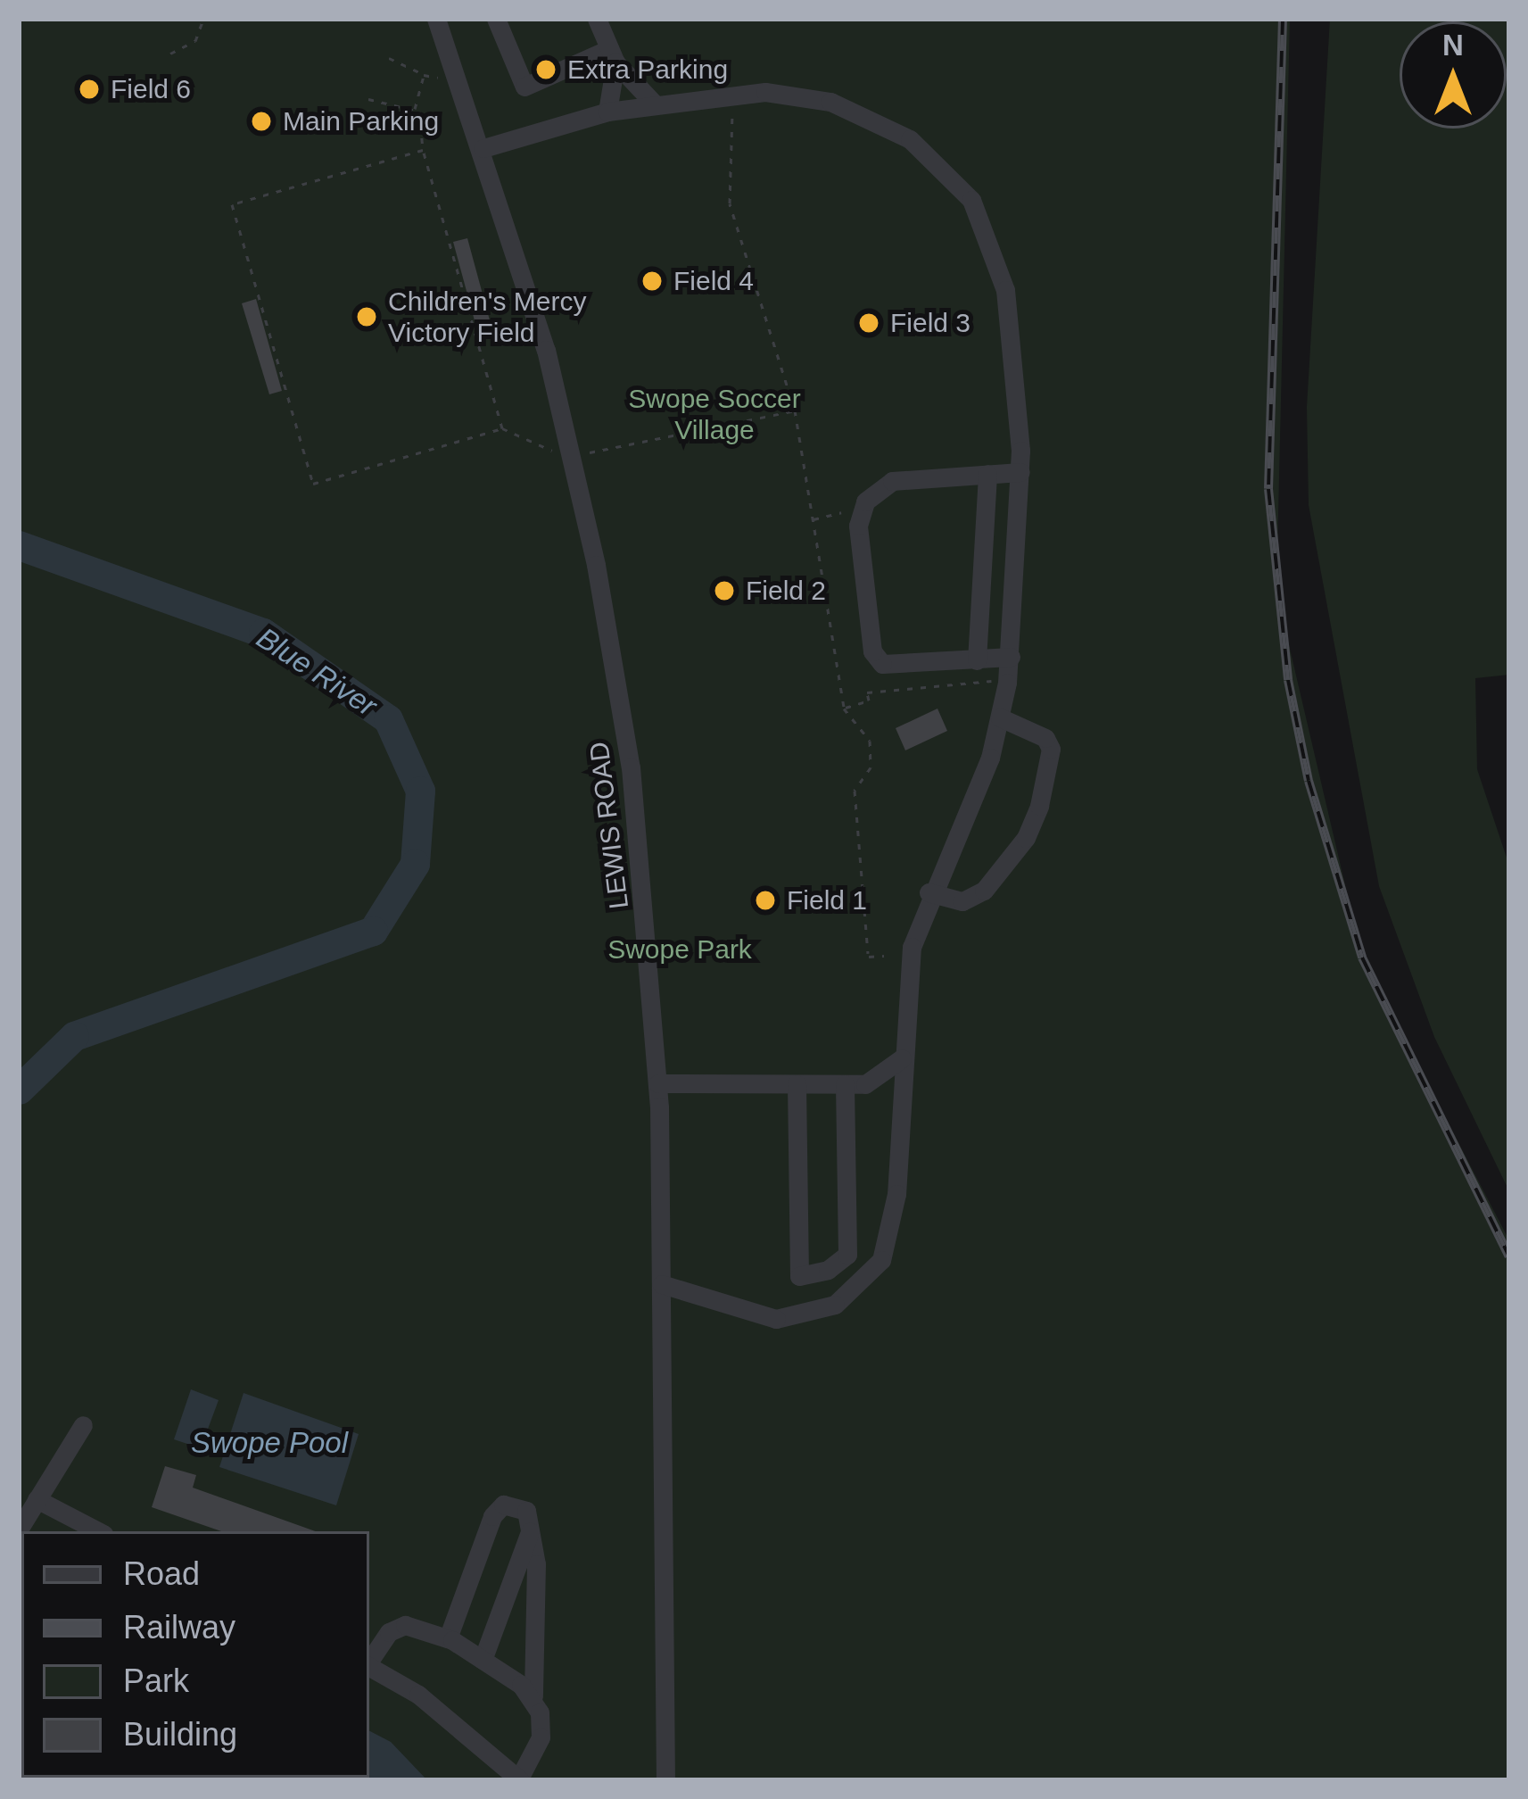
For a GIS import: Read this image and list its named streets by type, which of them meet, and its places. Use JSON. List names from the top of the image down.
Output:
{
  "streets": {
    "street": ["LEWIS ROAD"]
  },
  "water": ["Blue River", "Swope Pool"],
  "parks": ["Swope Soccer Village", "Swope Park"],
  "places": [
    "Extra Parking",
    "Field 6",
    "Main Parking",
    "Field 4",
    "Children's Mercy Victory Field",
    "Field 3",
    "Field 2",
    "Field 1"
  ],
  "legend": [
    "Road",
    "Railway",
    "Park",
    "Building"
  ],
  "north": "top"
}
